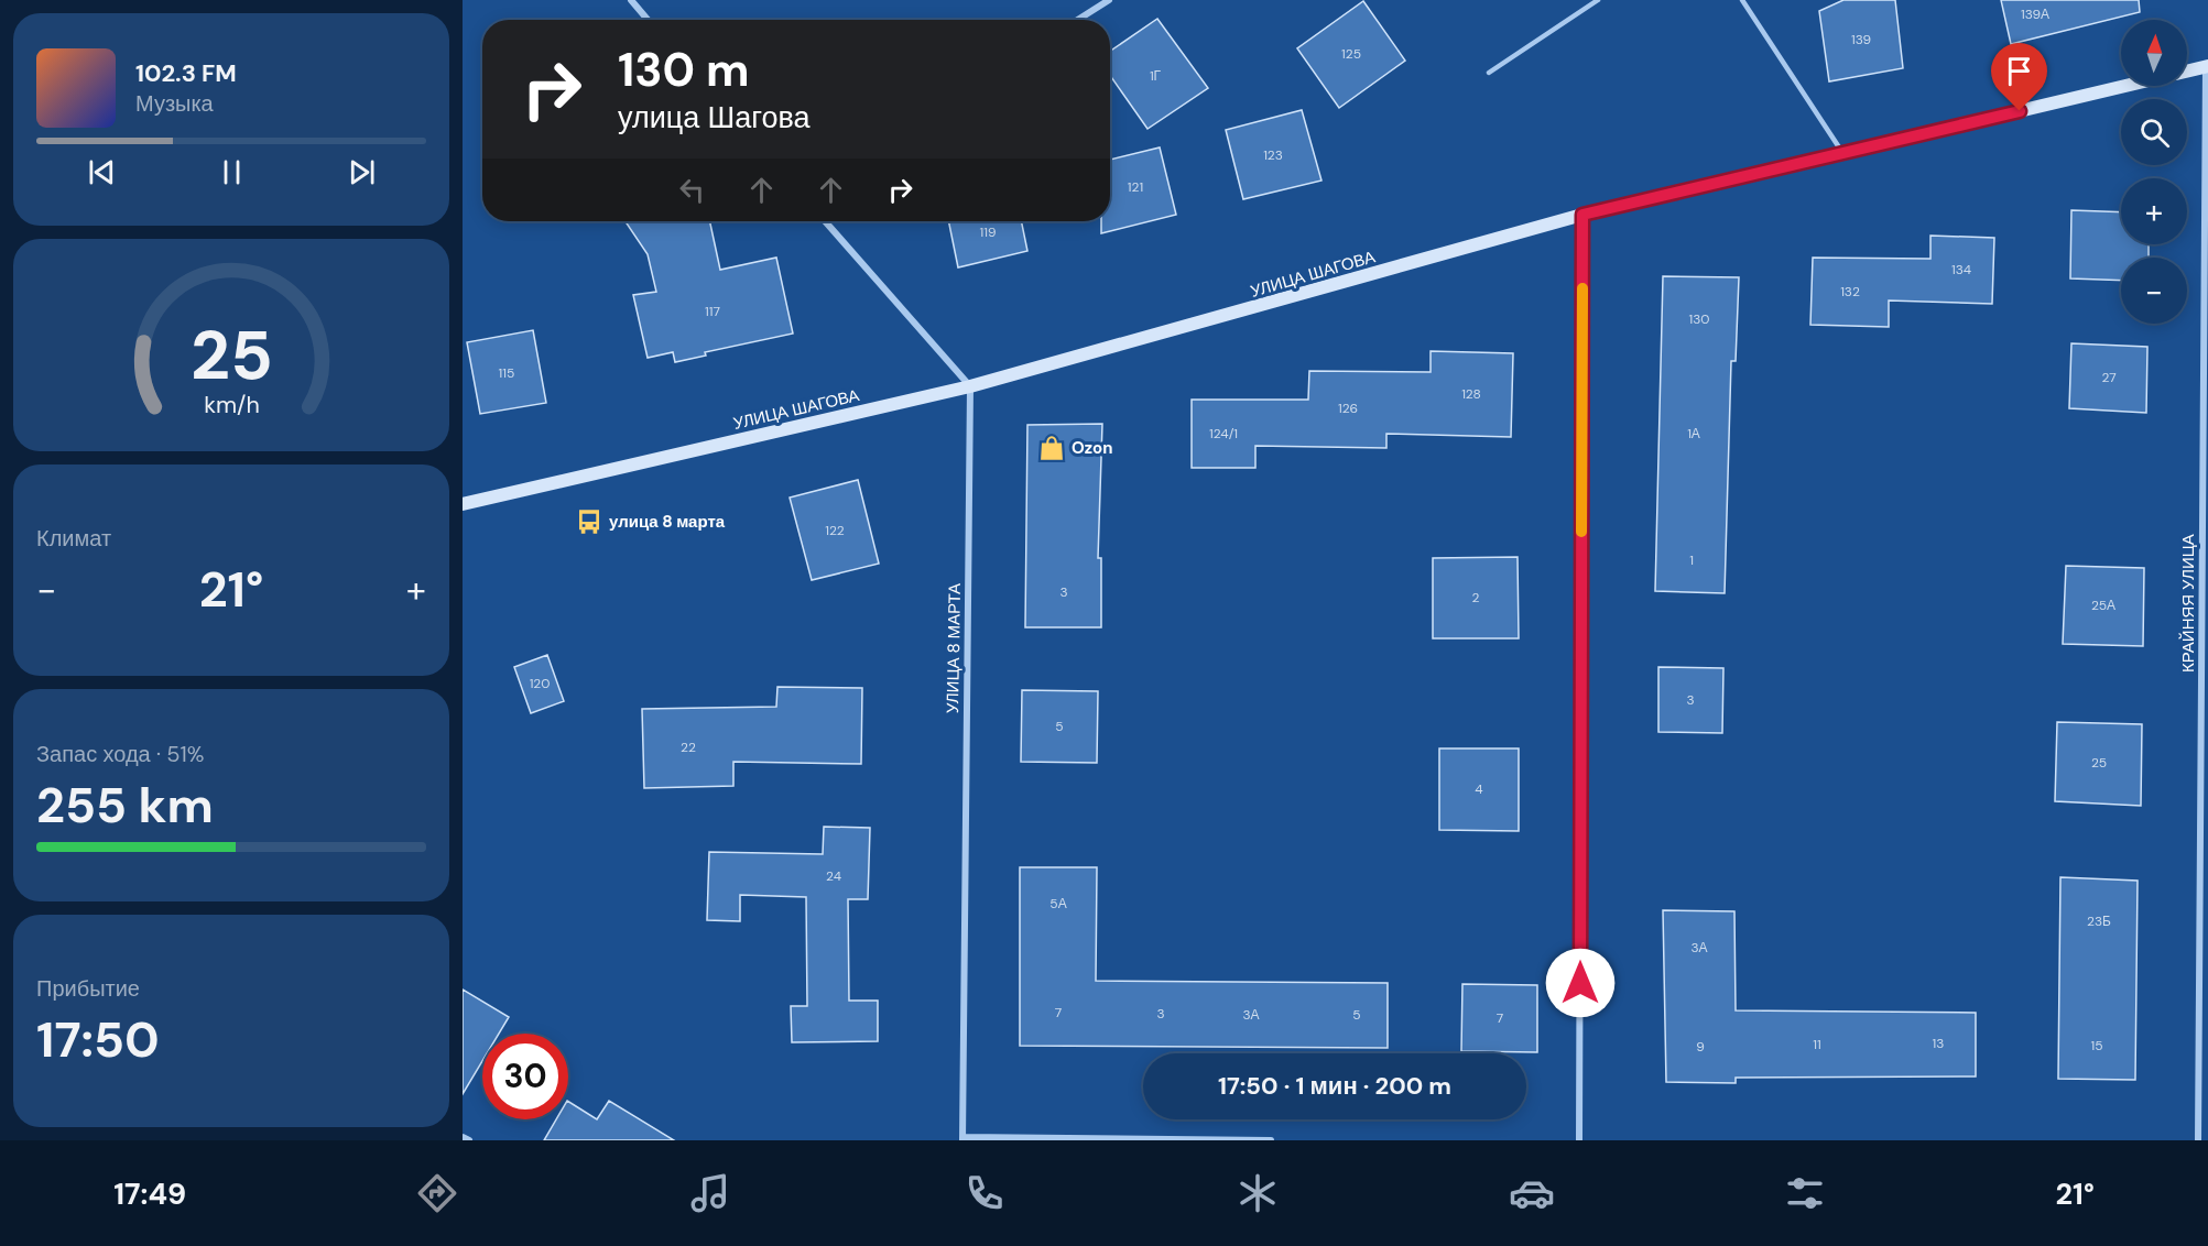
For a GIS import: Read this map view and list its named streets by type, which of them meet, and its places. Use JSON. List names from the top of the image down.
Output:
{
  "streets": {
    "main road": ["УЛИЦА ШАГОВА"],
    "street": ["КРАЙНЯЯ УЛИЦА", "УЛИЦА 8 МАРТА"]
  },
  "crossings": [
    ["УЛИЦА ШАГОВА", "КРАЙНЯЯ УЛИЦА"],
    ["УЛИЦА ШАГОВА", "УЛИЦА 8 МАРТА"]
  ],
  "places": {
    "shop": ["Ozon"],
    "bus stop": ["улица 8 марта"]
  },
  "house_numbers": [
    "139А",
    "139",
    "125",
    "1Г",
    "123",
    "121",
    "119",
    "134",
    "132",
    "117",
    "130",
    "115",
    "27",
    "128",
    "126",
    "124/1",
    "1А",
    "122",
    "1",
    "3",
    "2",
    "25А",
    "120",
    "3",
    "5",
    "22",
    "25",
    "4",
    "24",
    "5А",
    "23Б",
    "3А",
    "7",
    "3",
    "3А",
    "5",
    "7",
    "13",
    "11",
    "15",
    "9"
  ],
  "north": "top",
  "page": {
    "map_buttons": ["+", "−"],
    "turn": ["130 m", "улица Шагова"],
    "song": ["102.3 FM", "Музыка"],
    "tile": [
      "Климат",
      ["Запас хода · 51%", "255 km"],
      ["Прибытие", "17:50"]
    ],
    "heat": ["−", "21°", "+"],
    "limit": "30",
    "trip": "17:50 · 1 мин · 200 m",
    "tabs": ["17:49", "21°"],
    "gauge": ["25", "km/h"]
  }
}
